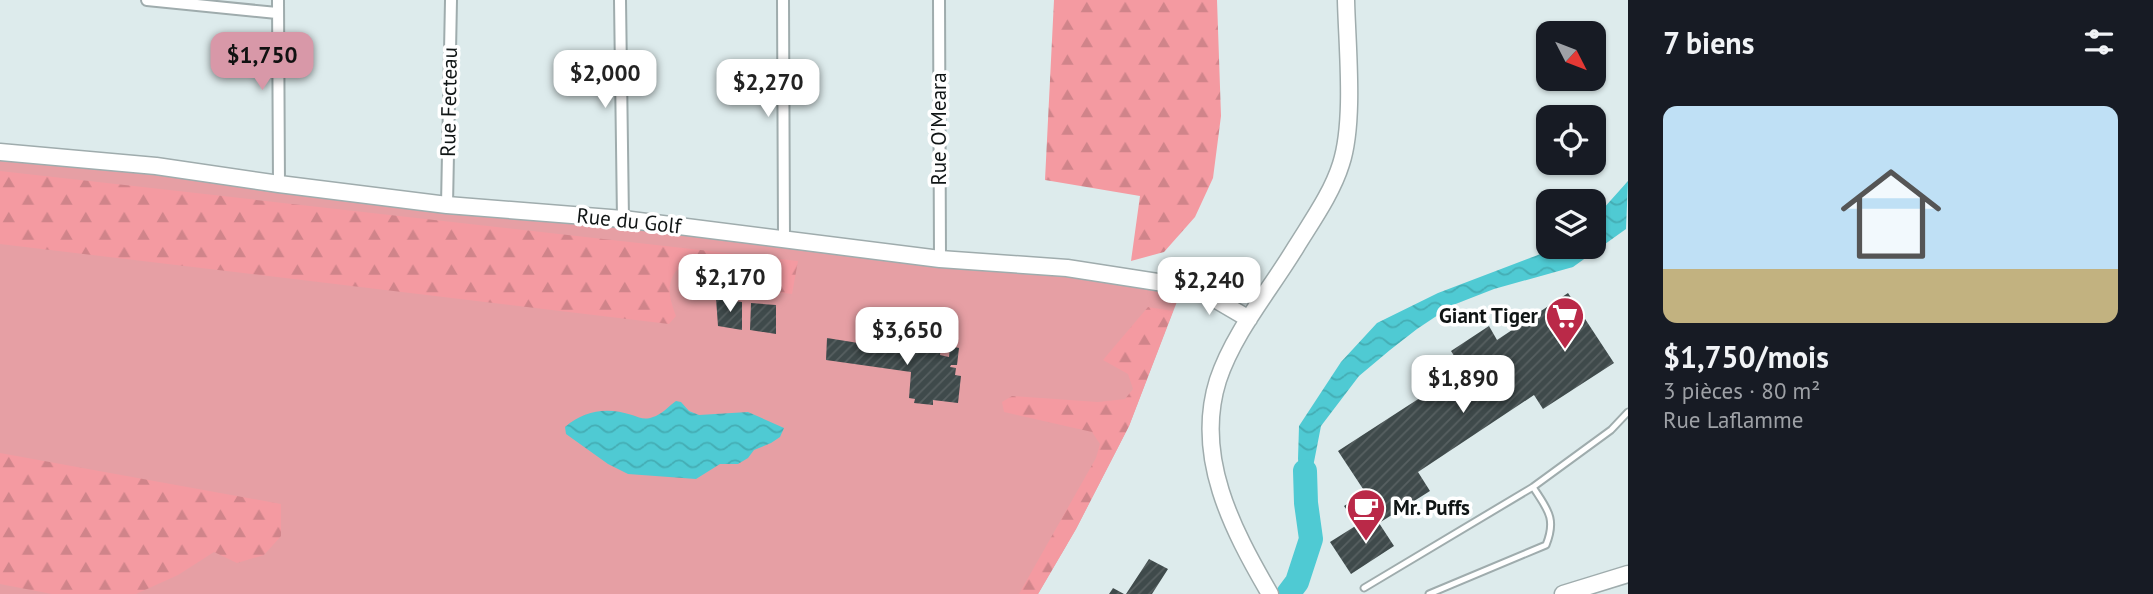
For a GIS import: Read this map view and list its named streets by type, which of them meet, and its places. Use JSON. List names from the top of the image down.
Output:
{
  "streets": {
    "street": ["Rue Fecteau", "Rue O'Meara", "Rue du Golf"]
  },
  "crossings": [
    ["Rue Fecteau", "Rue du Golf"],
    ["Rue O'Meara", "Rue du Golf"]
  ],
  "places": {
    "supermarket": ["Giant Tiger"],
    "cafe": ["Mr. Puffs"]
  },
  "north": "bottom right",
  "page": {
    "heading": "7 biens",
    "price": [
      "$1,750",
      "$2,000",
      "$2,270",
      "$2,170",
      "$2,240",
      "$3,650",
      "$1,890"
    ],
    "list": [
      {
        "name": "$1,750/mois",
        "note": "3 pièces · 80 m² · Rue Laflamme"
      }
    ]
  }
}
